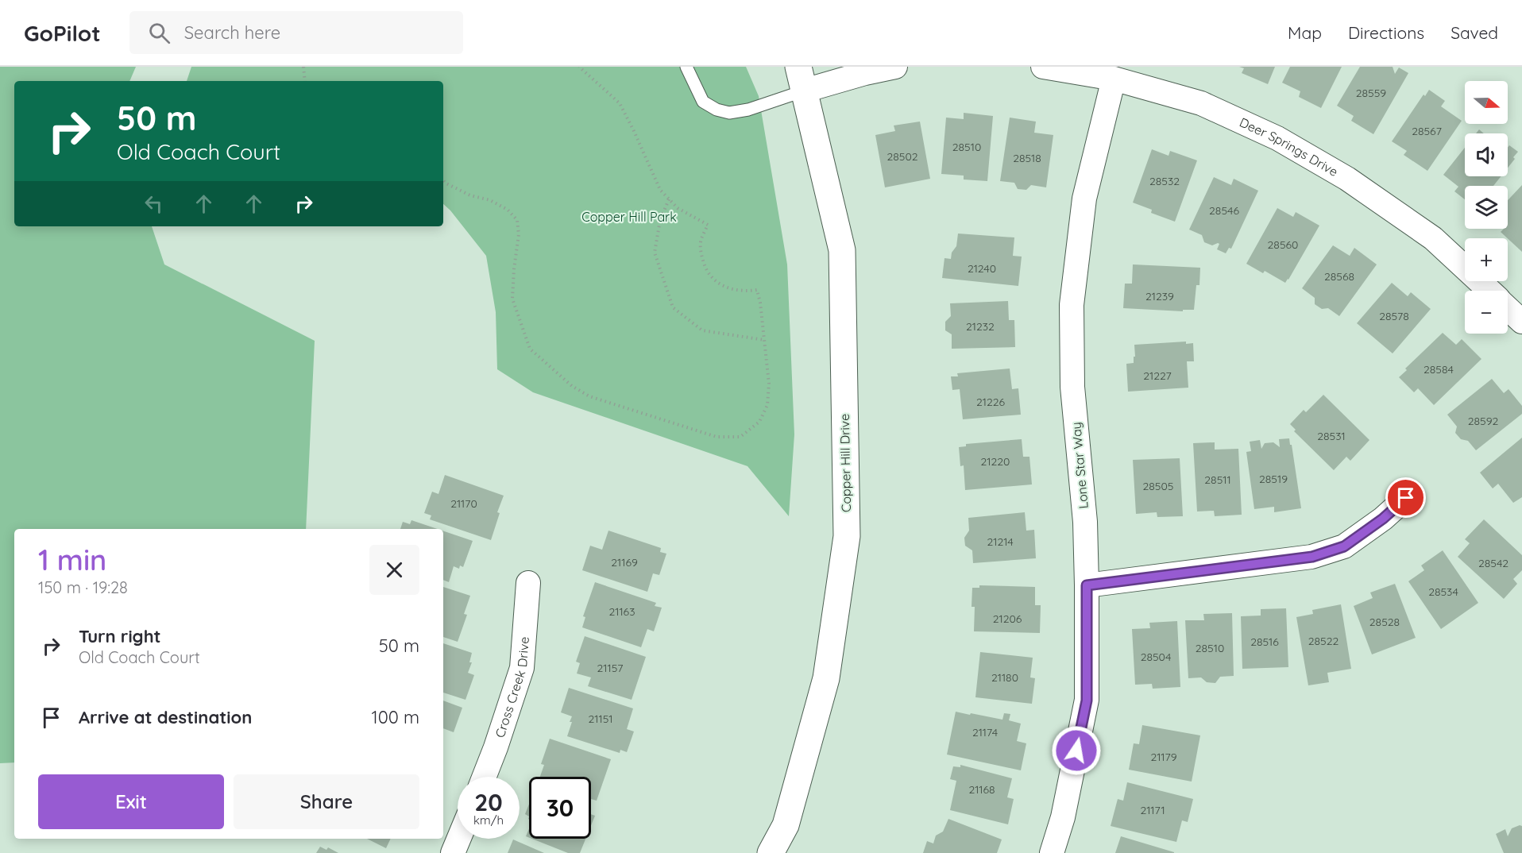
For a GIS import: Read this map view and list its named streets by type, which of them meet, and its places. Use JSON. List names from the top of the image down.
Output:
{
  "streets": {
    "main road": ["Copper Hill Drive"],
    "street": ["Deer Springs Drive", "Lone Star Way", "Cross Creek Drive"]
  },
  "crossings": [
    ["Deer Springs Drive", "Lone Star Way"]
  ],
  "parks": ["Copper Hill Park"],
  "house_numbers": [
    "28559",
    "28567",
    "28510",
    "28502",
    "28518",
    "28532",
    "28546",
    "28560",
    "21240",
    "28568",
    "21239",
    "28578",
    "21232",
    "28584",
    "21227",
    "21226",
    "28592",
    "28531",
    "21220",
    "28519",
    "28511",
    "28505",
    "21170",
    "21214",
    "21169",
    "28542",
    "28534",
    "21163",
    "21206",
    "28528",
    "28522",
    "28516",
    "28510",
    "28504",
    "21157",
    "21180",
    "21151",
    "21174",
    "21179",
    "21168",
    "21171"
  ],
  "north": "right",
  "page": {
    "header": "GoPilot",
    "search": "Search here",
    "nav": ["Map", "Directions", "Saved"],
    "map_buttons": ["+", "−"],
    "turn": ["50 m", "Old Coach Court"],
    "heading": ["1 min", "150 m · 19:28"],
    "list": [
      {
        "name": "Turn right",
        "note": "Old Coach Court",
        "value": "50 m"
      },
      {
        "name": "Arrive at destination",
        "value": "100 m"
      }
    ],
    "buttons": ["Exit", "Share"],
    "speed": "20 km/h",
    "limit": "30"
  }
}
